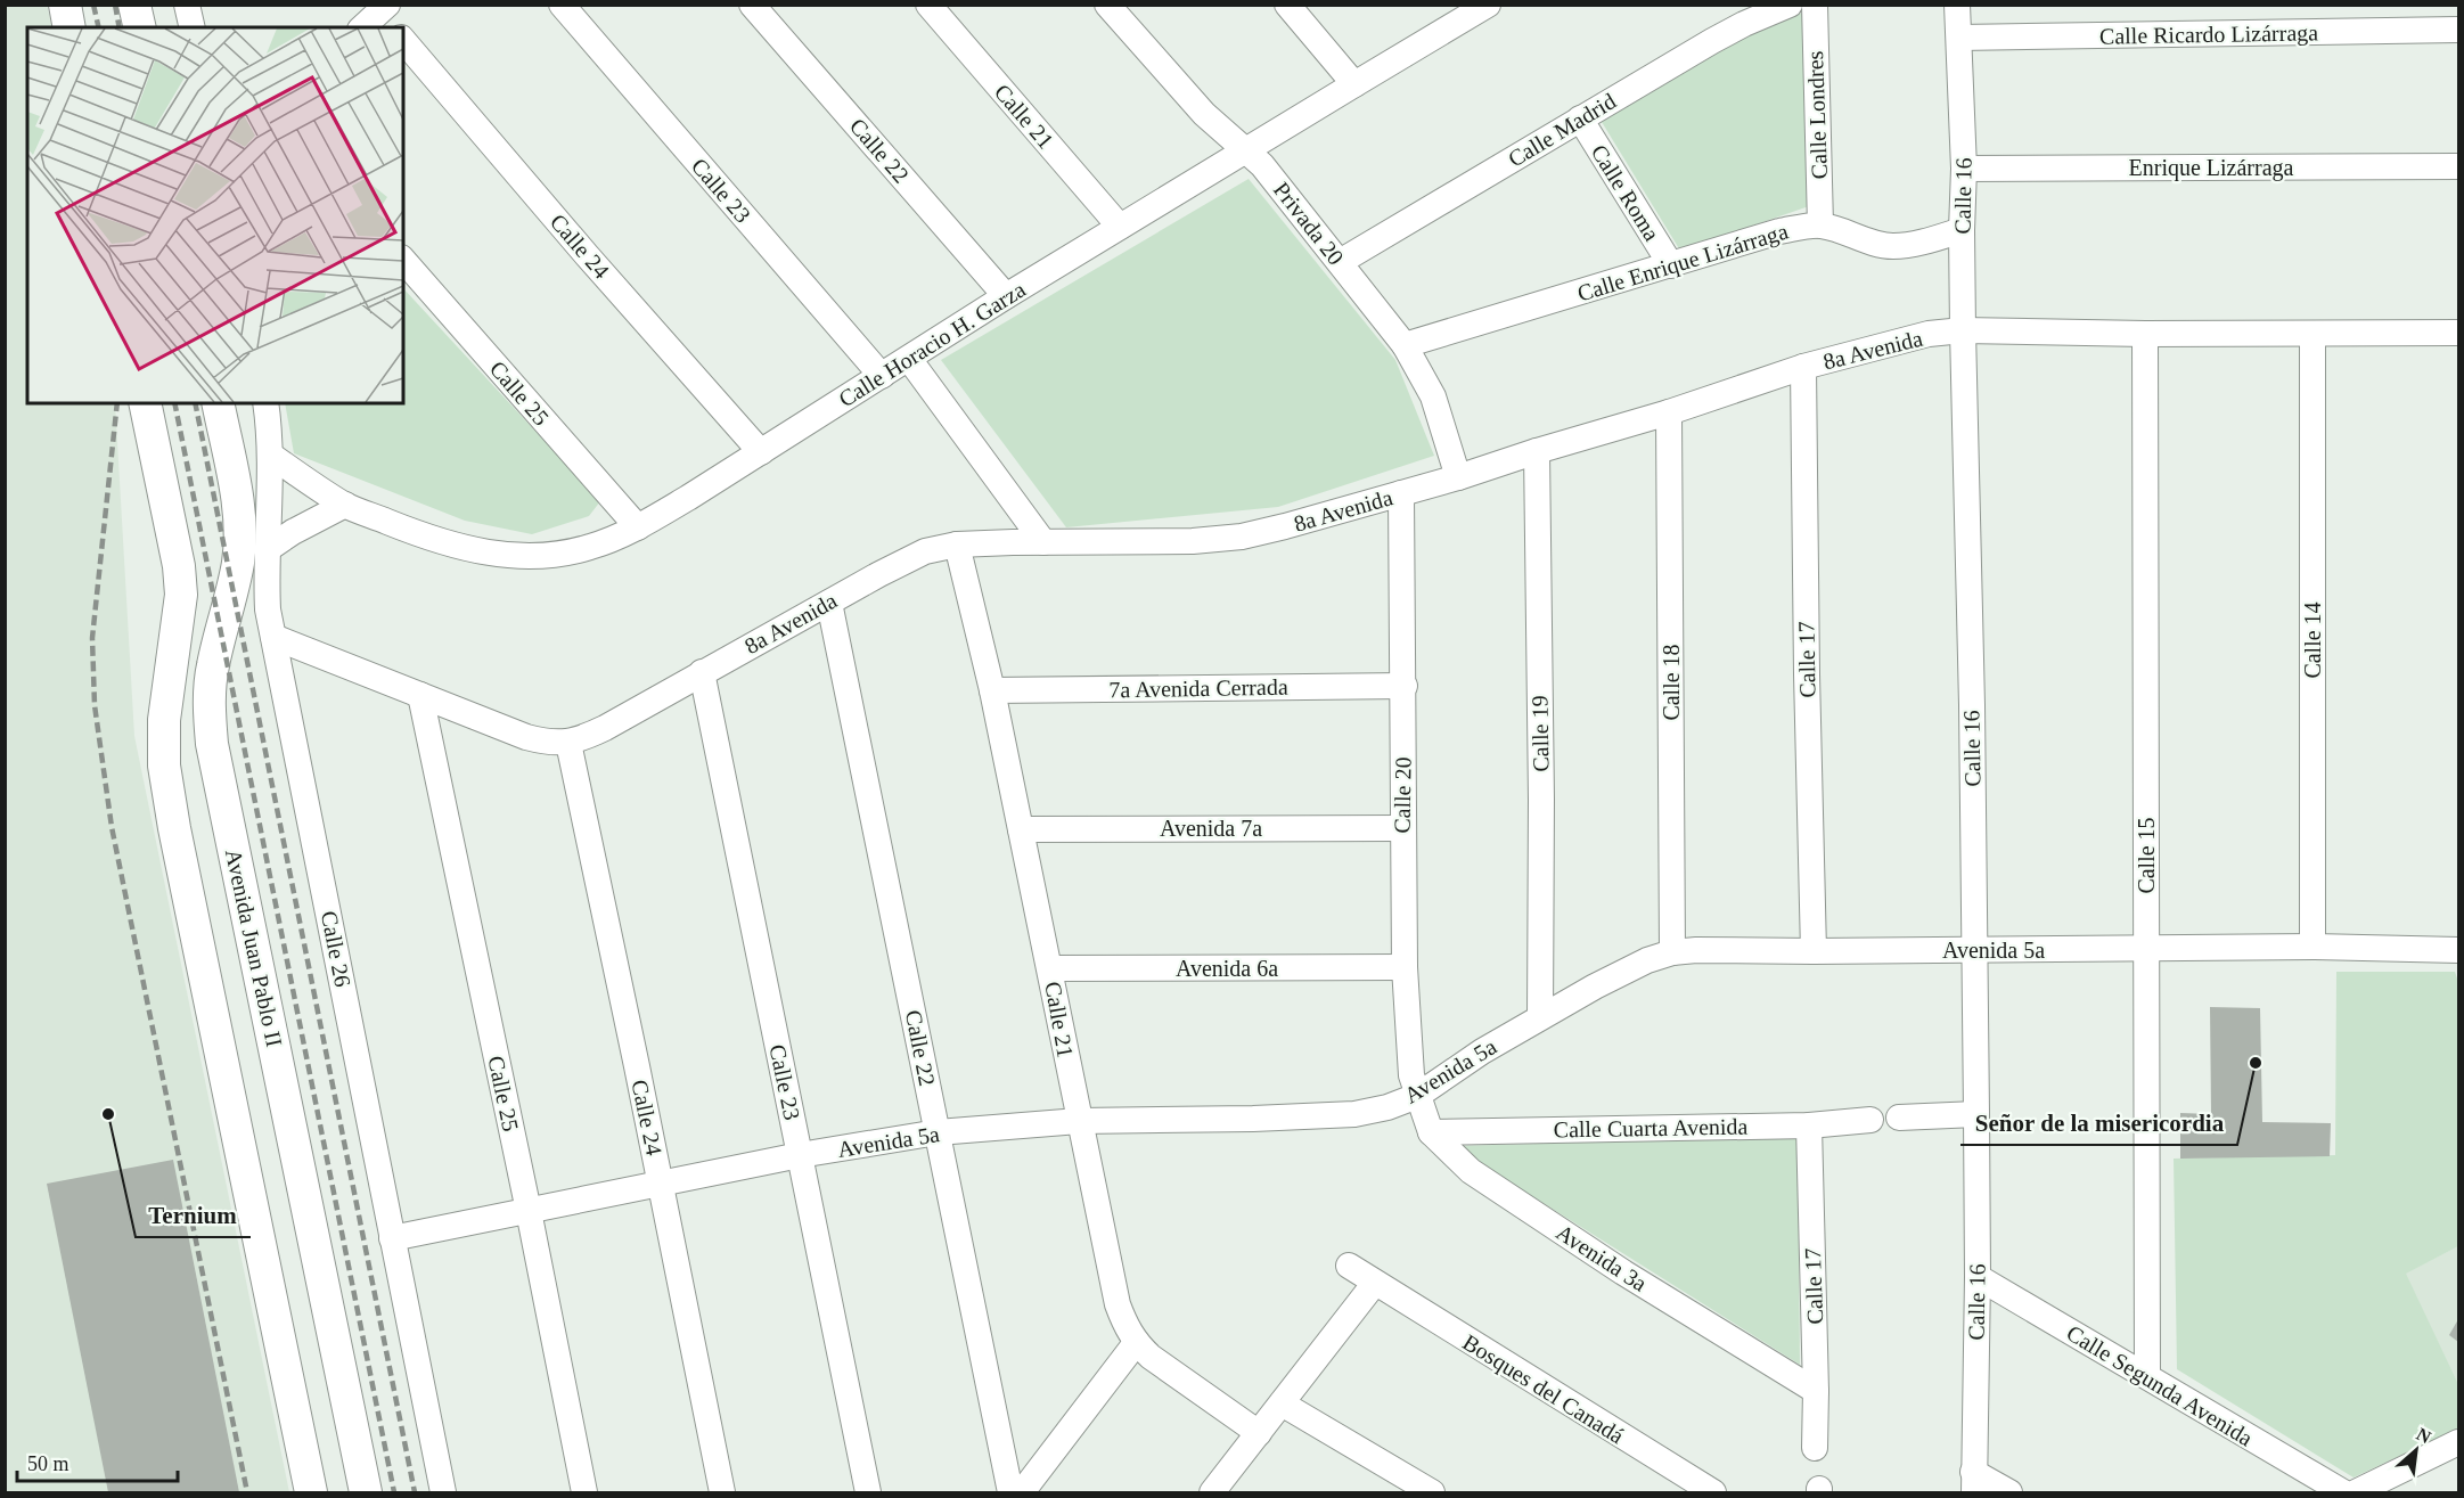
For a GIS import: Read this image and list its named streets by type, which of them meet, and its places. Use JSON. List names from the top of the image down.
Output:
{
  "streets": {
    "main road": ["Avenida Juan Pablo II"],
    "street": [
      "Calle Ricardo Lizárraga",
      "Calle Londres",
      "Calle 21",
      "Calle Madrid",
      "Calle 22",
      "Enrique Lizárraga",
      "Calle 23",
      "Calle Roma",
      "Calle 16",
      "Privada 20",
      "Calle 24",
      "Calle Enrique Lizárraga",
      "Calle Horacio H. Garza",
      "8a Avenida",
      "Calle 25",
      "Calle 14",
      "Calle 17",
      "Calle 18",
      "7a Avenida Cerrada",
      "Calle 19",
      "Calle 20",
      "Avenida 7a",
      "Calle 15",
      "Calle 26",
      "Avenida 5a",
      "Avenida 6a",
      "Calle Cuarta Avenida",
      "Avenida 3a",
      "Calle Segunda Avenida",
      "Bosques del Canadá"
    ]
  },
  "crossings": [
    ["Calle Ricardo Lizárraga", "Calle 16"],
    ["Calle Londres", "Calle Enrique Lizárraga"],
    ["Calle 21", "Calle Horacio H. Garza"],
    ["Calle 21", "8a Avenida"],
    ["Calle 21", "7a Avenida Cerrada"],
    ["Calle 21", "Avenida 7a"],
    ["Calle 21", "Avenida 5a"],
    ["Calle 21", "Avenida 6a"],
    ["Calle Madrid", "Calle Roma"],
    ["Calle Madrid", "Privada 20"],
    ["Calle 22", "Calle Horacio H. Garza"],
    ["Calle 22", "8a Avenida"],
    ["Calle 22", "Avenida 5a"],
    ["Enrique Lizárraga", "Calle 16"],
    ["Calle 23", "Calle Horacio H. Garza"],
    ["Calle 23", "8a Avenida"],
    ["Calle 23", "Avenida 5a"],
    ["Calle Roma", "Calle Enrique Lizárraga"],
    ["Calle 16", "Calle Enrique Lizárraga"],
    ["Calle 16", "8a Avenida"],
    ["Calle 16", "Avenida 5a"],
    ["Calle 16", "Calle Segunda Avenida"],
    ["Privada 20", "Calle Enrique Lizárraga"],
    ["Privada 20", "Calle Horacio H. Garza"],
    ["Privada 20", "8a Avenida"],
    ["Calle 24", "Calle Horacio H. Garza"],
    ["Calle 24", "8a Avenida"],
    ["Calle 24", "Avenida 5a"],
    ["Calle Horacio H. Garza", "Calle 25"],
    ["Calle Horacio H. Garza", "Calle 26"],
    ["8a Avenida", "Calle 25"],
    ["8a Avenida", "Calle 14"],
    ["8a Avenida", "Calle 17"],
    ["8a Avenida", "Calle 18"],
    ["8a Avenida", "Calle 19"],
    ["8a Avenida", "Calle 20"],
    ["8a Avenida", "Calle 15"],
    ["8a Avenida", "Calle 26"],
    ["Calle 25", "Avenida 5a"],
    ["Calle 14", "Avenida 5a"],
    ["Calle 17", "Avenida 5a"],
    ["Calle 17", "Calle Cuarta Avenida"],
    ["Calle 17", "Avenida 3a"],
    ["Calle 18", "Avenida 5a"],
    ["7a Avenida Cerrada", "Calle 20"],
    ["Calle 19", "Avenida 5a"],
    ["Calle 20", "Avenida 7a"],
    ["Calle 20", "Avenida 5a"],
    ["Calle 20", "Avenida 6a"],
    ["Calle 20", "Avenida 3a"],
    ["Calle 15", "Avenida 5a"],
    ["Calle 15", "Calle Segunda Avenida"],
    ["Calle 26", "Avenida 5a"],
    ["Avenida 5a", "Avenida 3a"],
    ["Calle Cuarta Avenida", "Avenida 3a"]
  ],
  "places": ["Señor de la misericordia", "Ternium"],
  "scale_bar": "50 m",
  "north": "top right"
}
